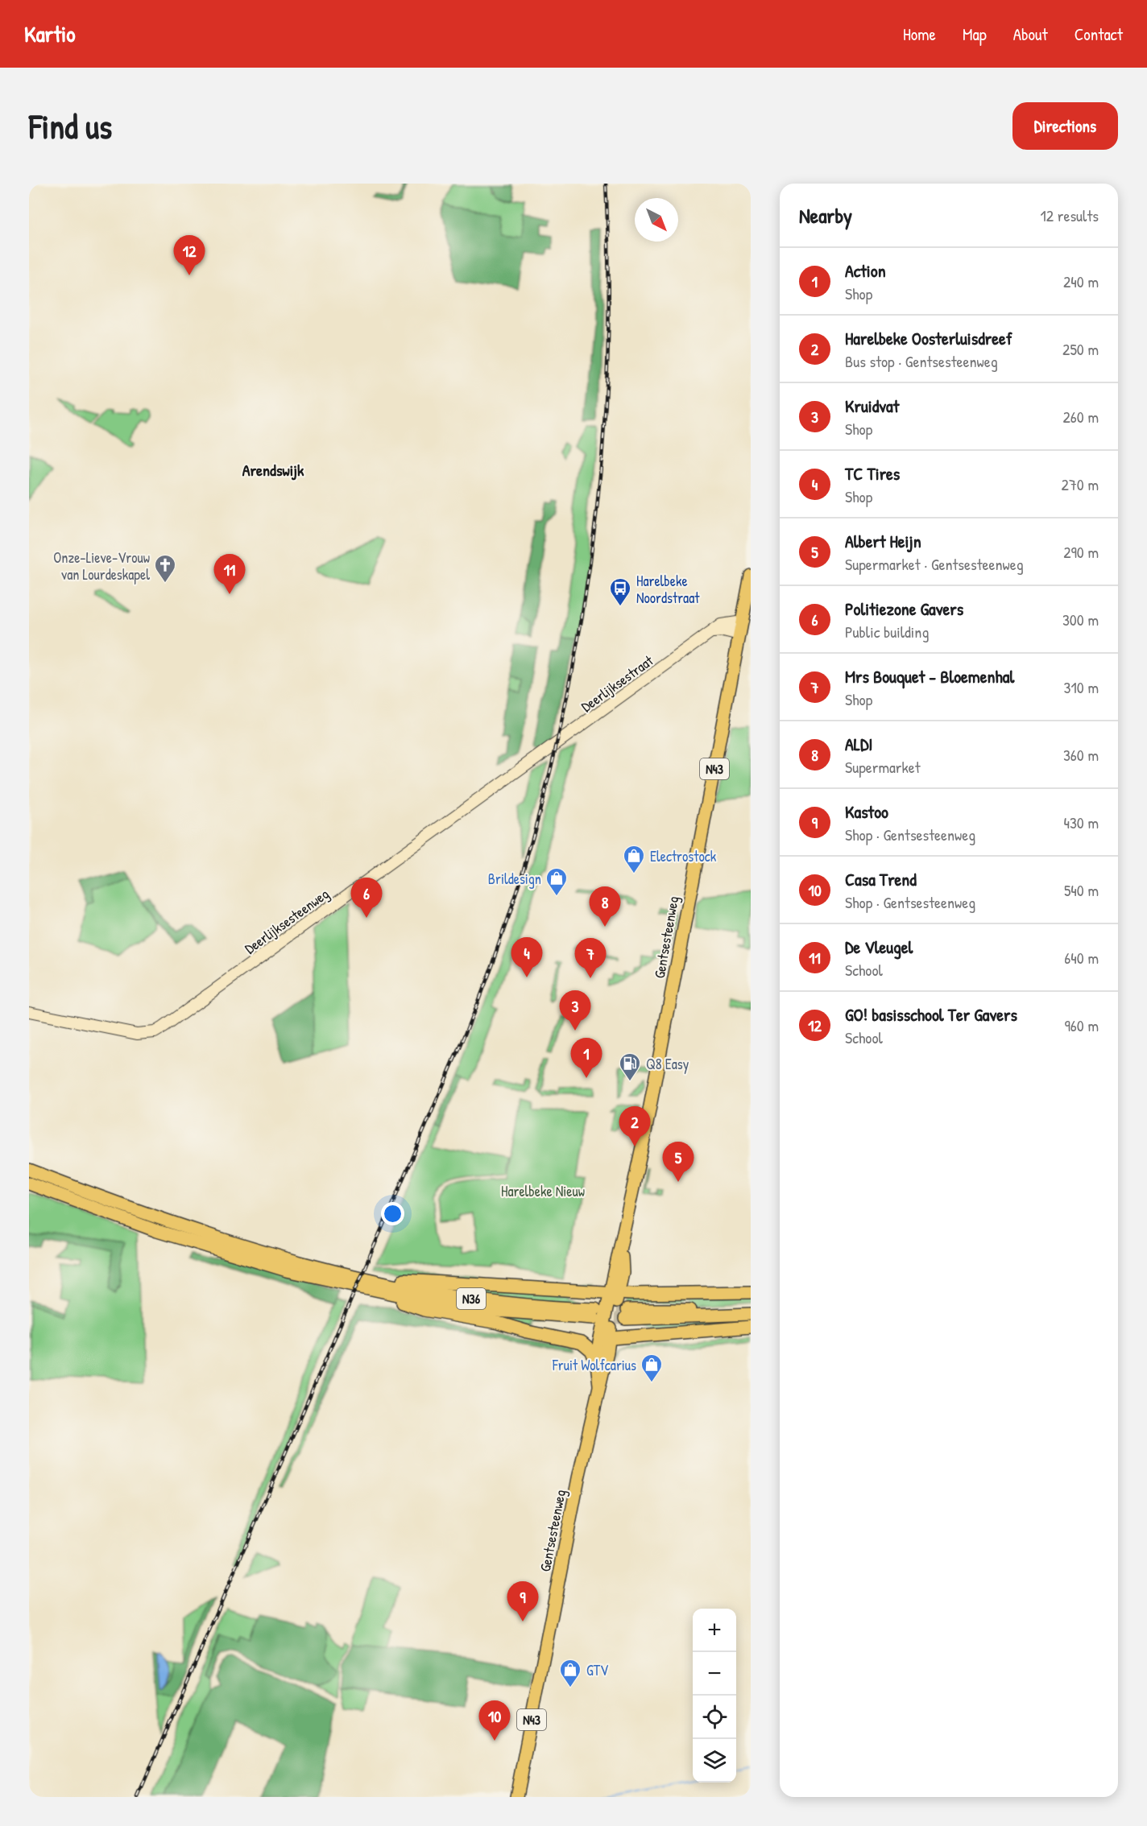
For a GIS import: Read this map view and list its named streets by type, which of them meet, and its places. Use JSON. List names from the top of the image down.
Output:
{
  "streets": {
    "main road": [
      "Deerlijksestraat",
      "N43",
      "Deerlijksesteenweg",
      "Gentsesteenweg",
      "N36"
    ]
  },
  "crossings": [
    ["Deerlijksestraat", "N43"],
    ["Deerlijksestraat", "Deerlijksesteenweg"],
    ["N43", "Gentsesteenweg"]
  ],
  "districts": ["Arendswijk"],
  "parks": ["Harelbeke Nieuw"],
  "places": {
    "church": ["Onze-Lieve-Vrouw van Lourdeskapel"],
    "bus stop": ["Harelbeke Noordstraat"],
    "shop": [
      "Electrostock",
      "Brildesign",
      "Fruit Wolfcarius",
      "GTV"
    ],
    "fuel station": ["Q8 Easy"]
  },
  "north": "bottom right",
  "page": {
    "header": "Kartio",
    "nav": [
      "Home",
      "Map",
      "About",
      "Contact"
    ],
    "buttons": "Directions",
    "title": "Find us",
    "heading": ["Nearby", "12 results"],
    "pins": [
      "12",
      "11",
      "6",
      "8",
      "4",
      "7",
      "3",
      "1",
      "2",
      "5",
      "9",
      "10"
    ],
    "list": [
      {
        "mark": "1",
        "name": "Action",
        "note": "Shop",
        "value": "240 m"
      },
      {
        "mark": "2",
        "name": "Harelbeke Oosterluisdreef",
        "note": "Bus stop · Gentsesteenweg",
        "value": "250 m"
      },
      {
        "mark": "3",
        "name": "Kruidvat",
        "note": "Shop",
        "value": "260 m"
      },
      {
        "mark": "4",
        "name": "TC Tires",
        "note": "Shop",
        "value": "270 m"
      },
      {
        "mark": "5",
        "name": "Albert Heijn",
        "note": "Supermarket · Gentsesteenweg",
        "value": "290 m"
      },
      {
        "mark": "6",
        "name": "Politiezone Gavers",
        "note": "Public building",
        "value": "300 m"
      },
      {
        "mark": "7",
        "name": "Mrs Bouquet - Bloemenhal",
        "note": "Shop",
        "value": "310 m"
      },
      {
        "mark": "8",
        "name": "ALDI",
        "note": "Supermarket",
        "value": "360 m"
      },
      {
        "mark": "9",
        "name": "Kastoo",
        "note": "Shop · Gentsesteenweg",
        "value": "430 m"
      },
      {
        "mark": "10",
        "name": "Casa Trend",
        "note": "Shop · Gentsesteenweg",
        "value": "540 m"
      },
      {
        "mark": "11",
        "name": "De Vleugel",
        "note": "School",
        "value": "640 m"
      },
      {
        "mark": "12",
        "name": "GO! basisschool Ter Gavers",
        "note": "School",
        "value": "960 m"
      }
    ],
    "map_buttons": ["+", "−"]
  }
}
